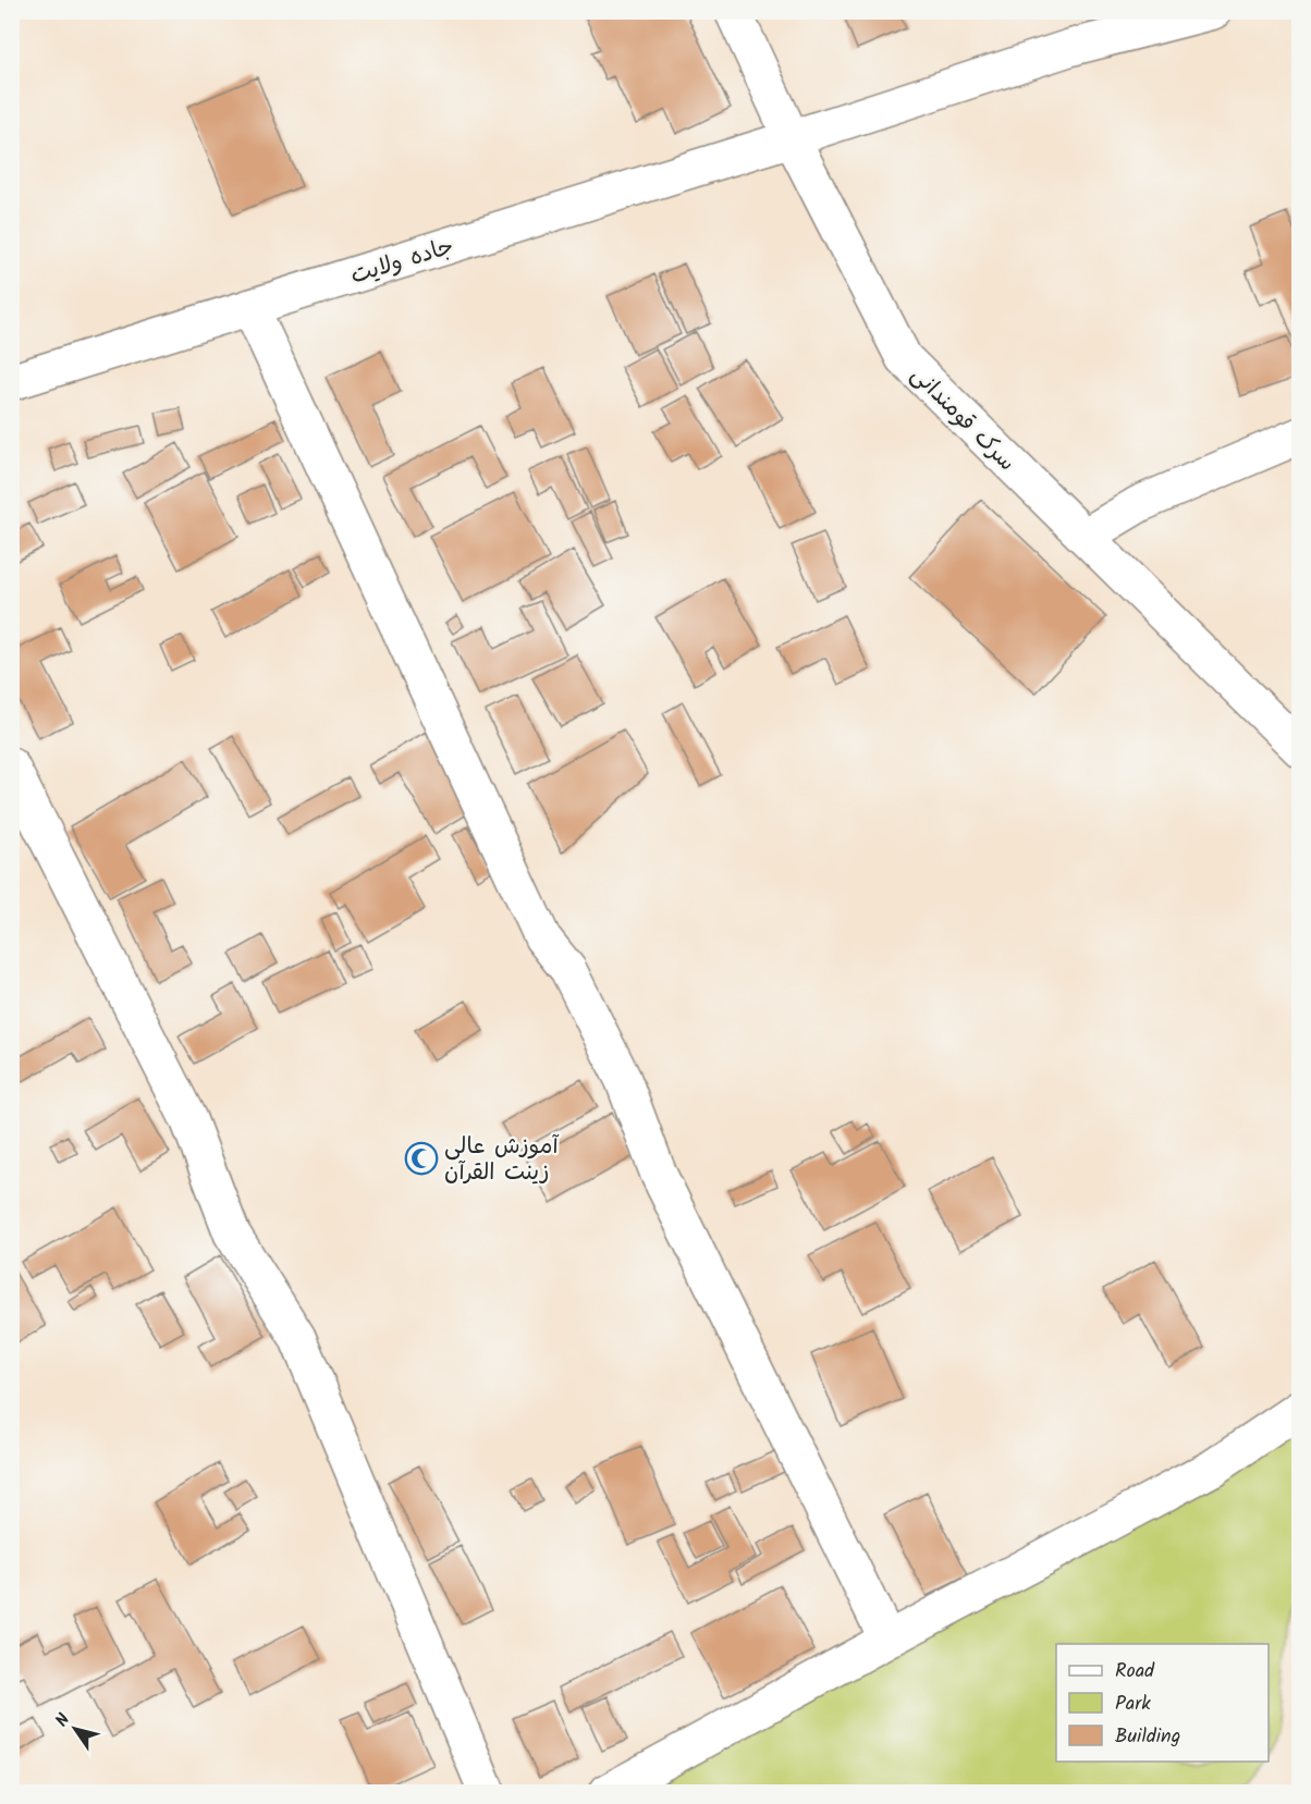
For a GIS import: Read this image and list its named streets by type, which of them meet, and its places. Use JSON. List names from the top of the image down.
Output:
{
  "streets": {
    "street": ["جاده ولایت", "سرک قومندانی"]
  },
  "crossings": [
    ["جاده ولایت", "سرک قومندانی"]
  ],
  "places": {
    "mosque": ["آموزش عالی زینت القرآن"]
  },
  "legend": ["Road", "Park", "Building"],
  "north": "top left"
}
